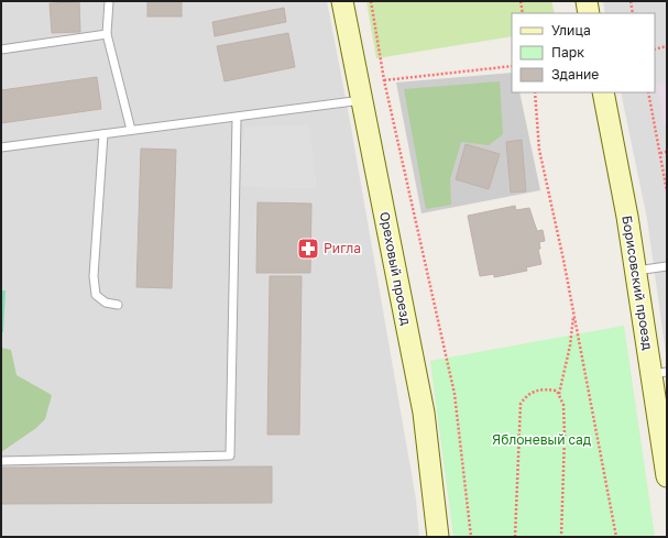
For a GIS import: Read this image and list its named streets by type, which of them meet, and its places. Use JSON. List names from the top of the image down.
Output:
{
  "streets": {
    "street": ["Ореховый проезд", "Борисовский проезд"]
  },
  "parks": ["Яблоневый сад"],
  "places": {
    "pharmacy": ["Ригла"]
  },
  "legend": ["Улица", "Парк", "Здание"]
}
